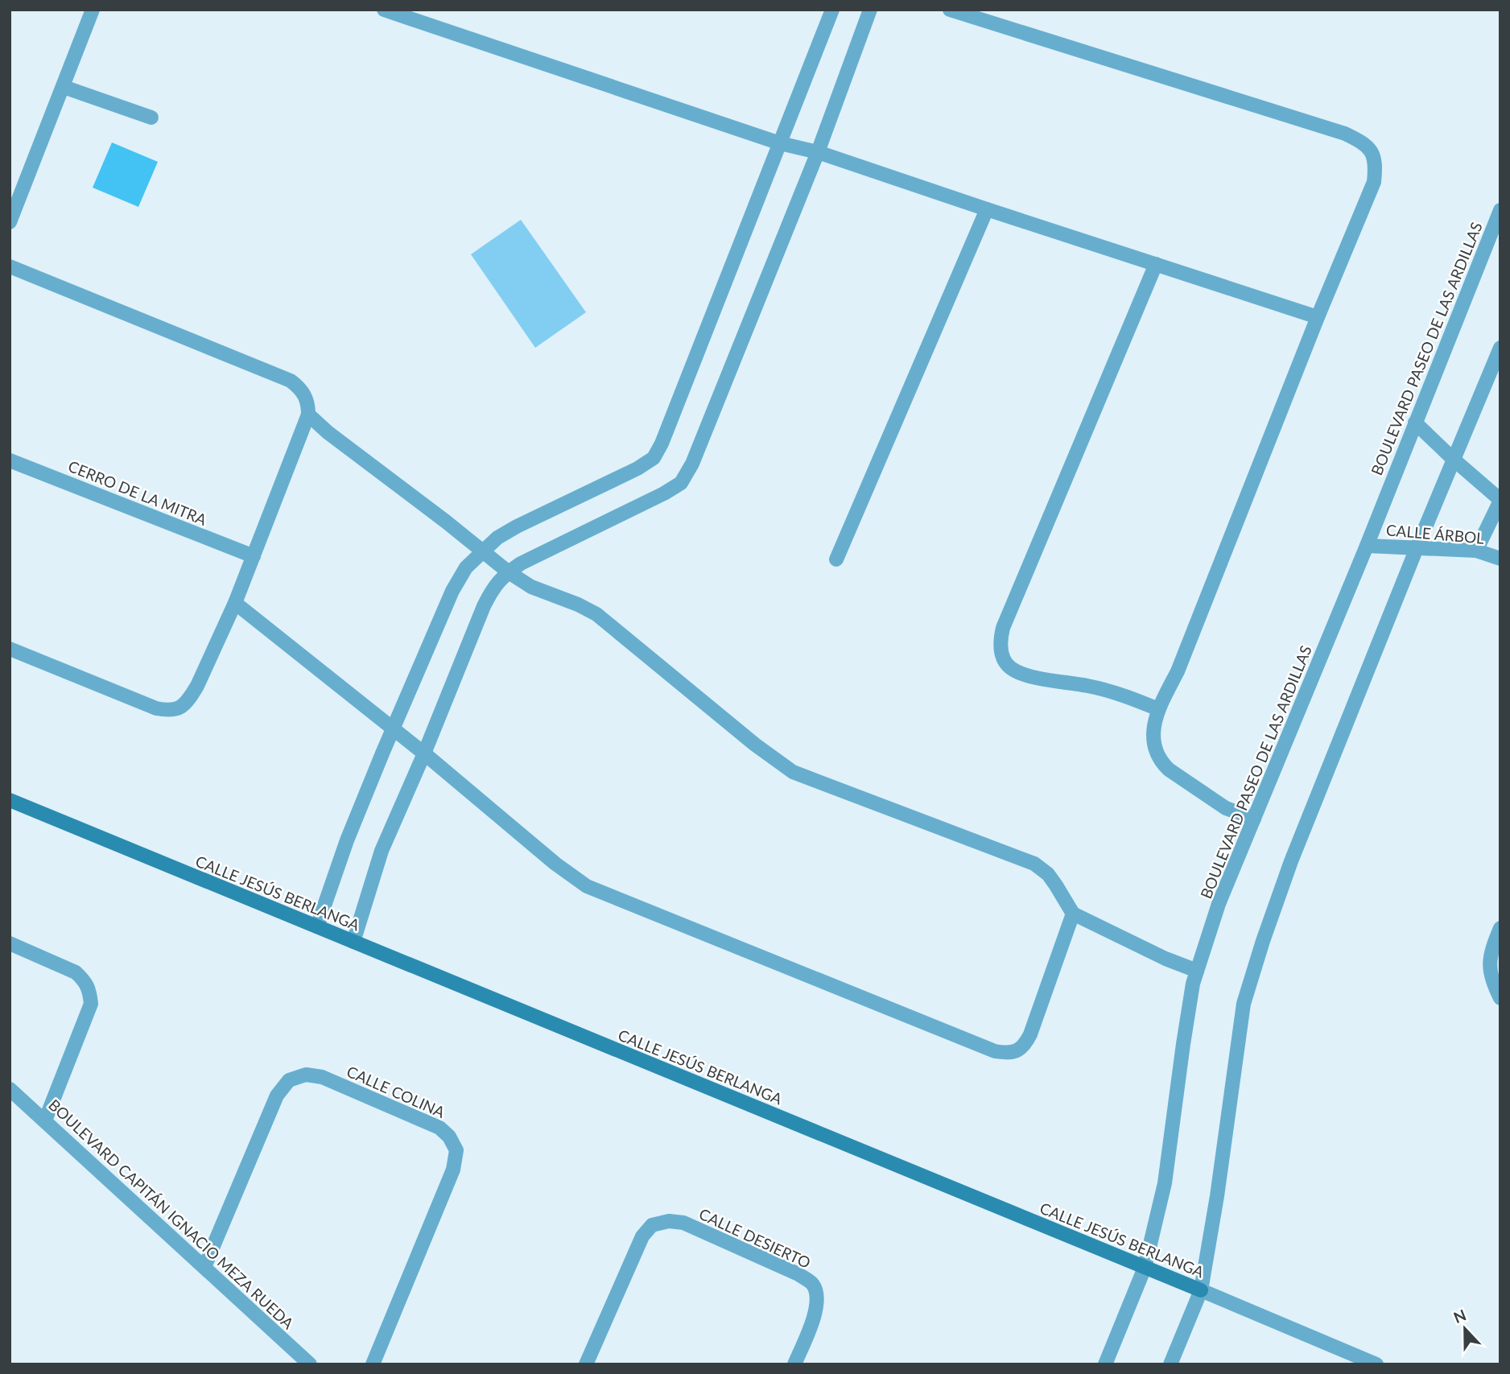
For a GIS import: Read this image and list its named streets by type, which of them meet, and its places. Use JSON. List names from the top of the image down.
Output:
{
  "streets": {
    "street": [
      "BOULEVARD PASEO DE LAS ARDILLAS",
      "CERRO DE LA MITRA",
      "CALLE ÁRBOL",
      "CALLE JESÚS BERLANGA",
      "CALLE COLINA",
      "BOULEVARD CAPITÁN IGNACIO MEZA RUEDA",
      "CALLE DESIERTO"
    ]
  },
  "crossings": [
    ["BOULEVARD PASEO DE LAS ARDILLAS", "CALLE ÁRBOL"],
    ["BOULEVARD PASEO DE LAS ARDILLAS", "CALLE JESÚS BERLANGA"],
    ["CALLE COLINA", "BOULEVARD CAPITÁN IGNACIO MEZA RUEDA"]
  ],
  "north": "top"
}
